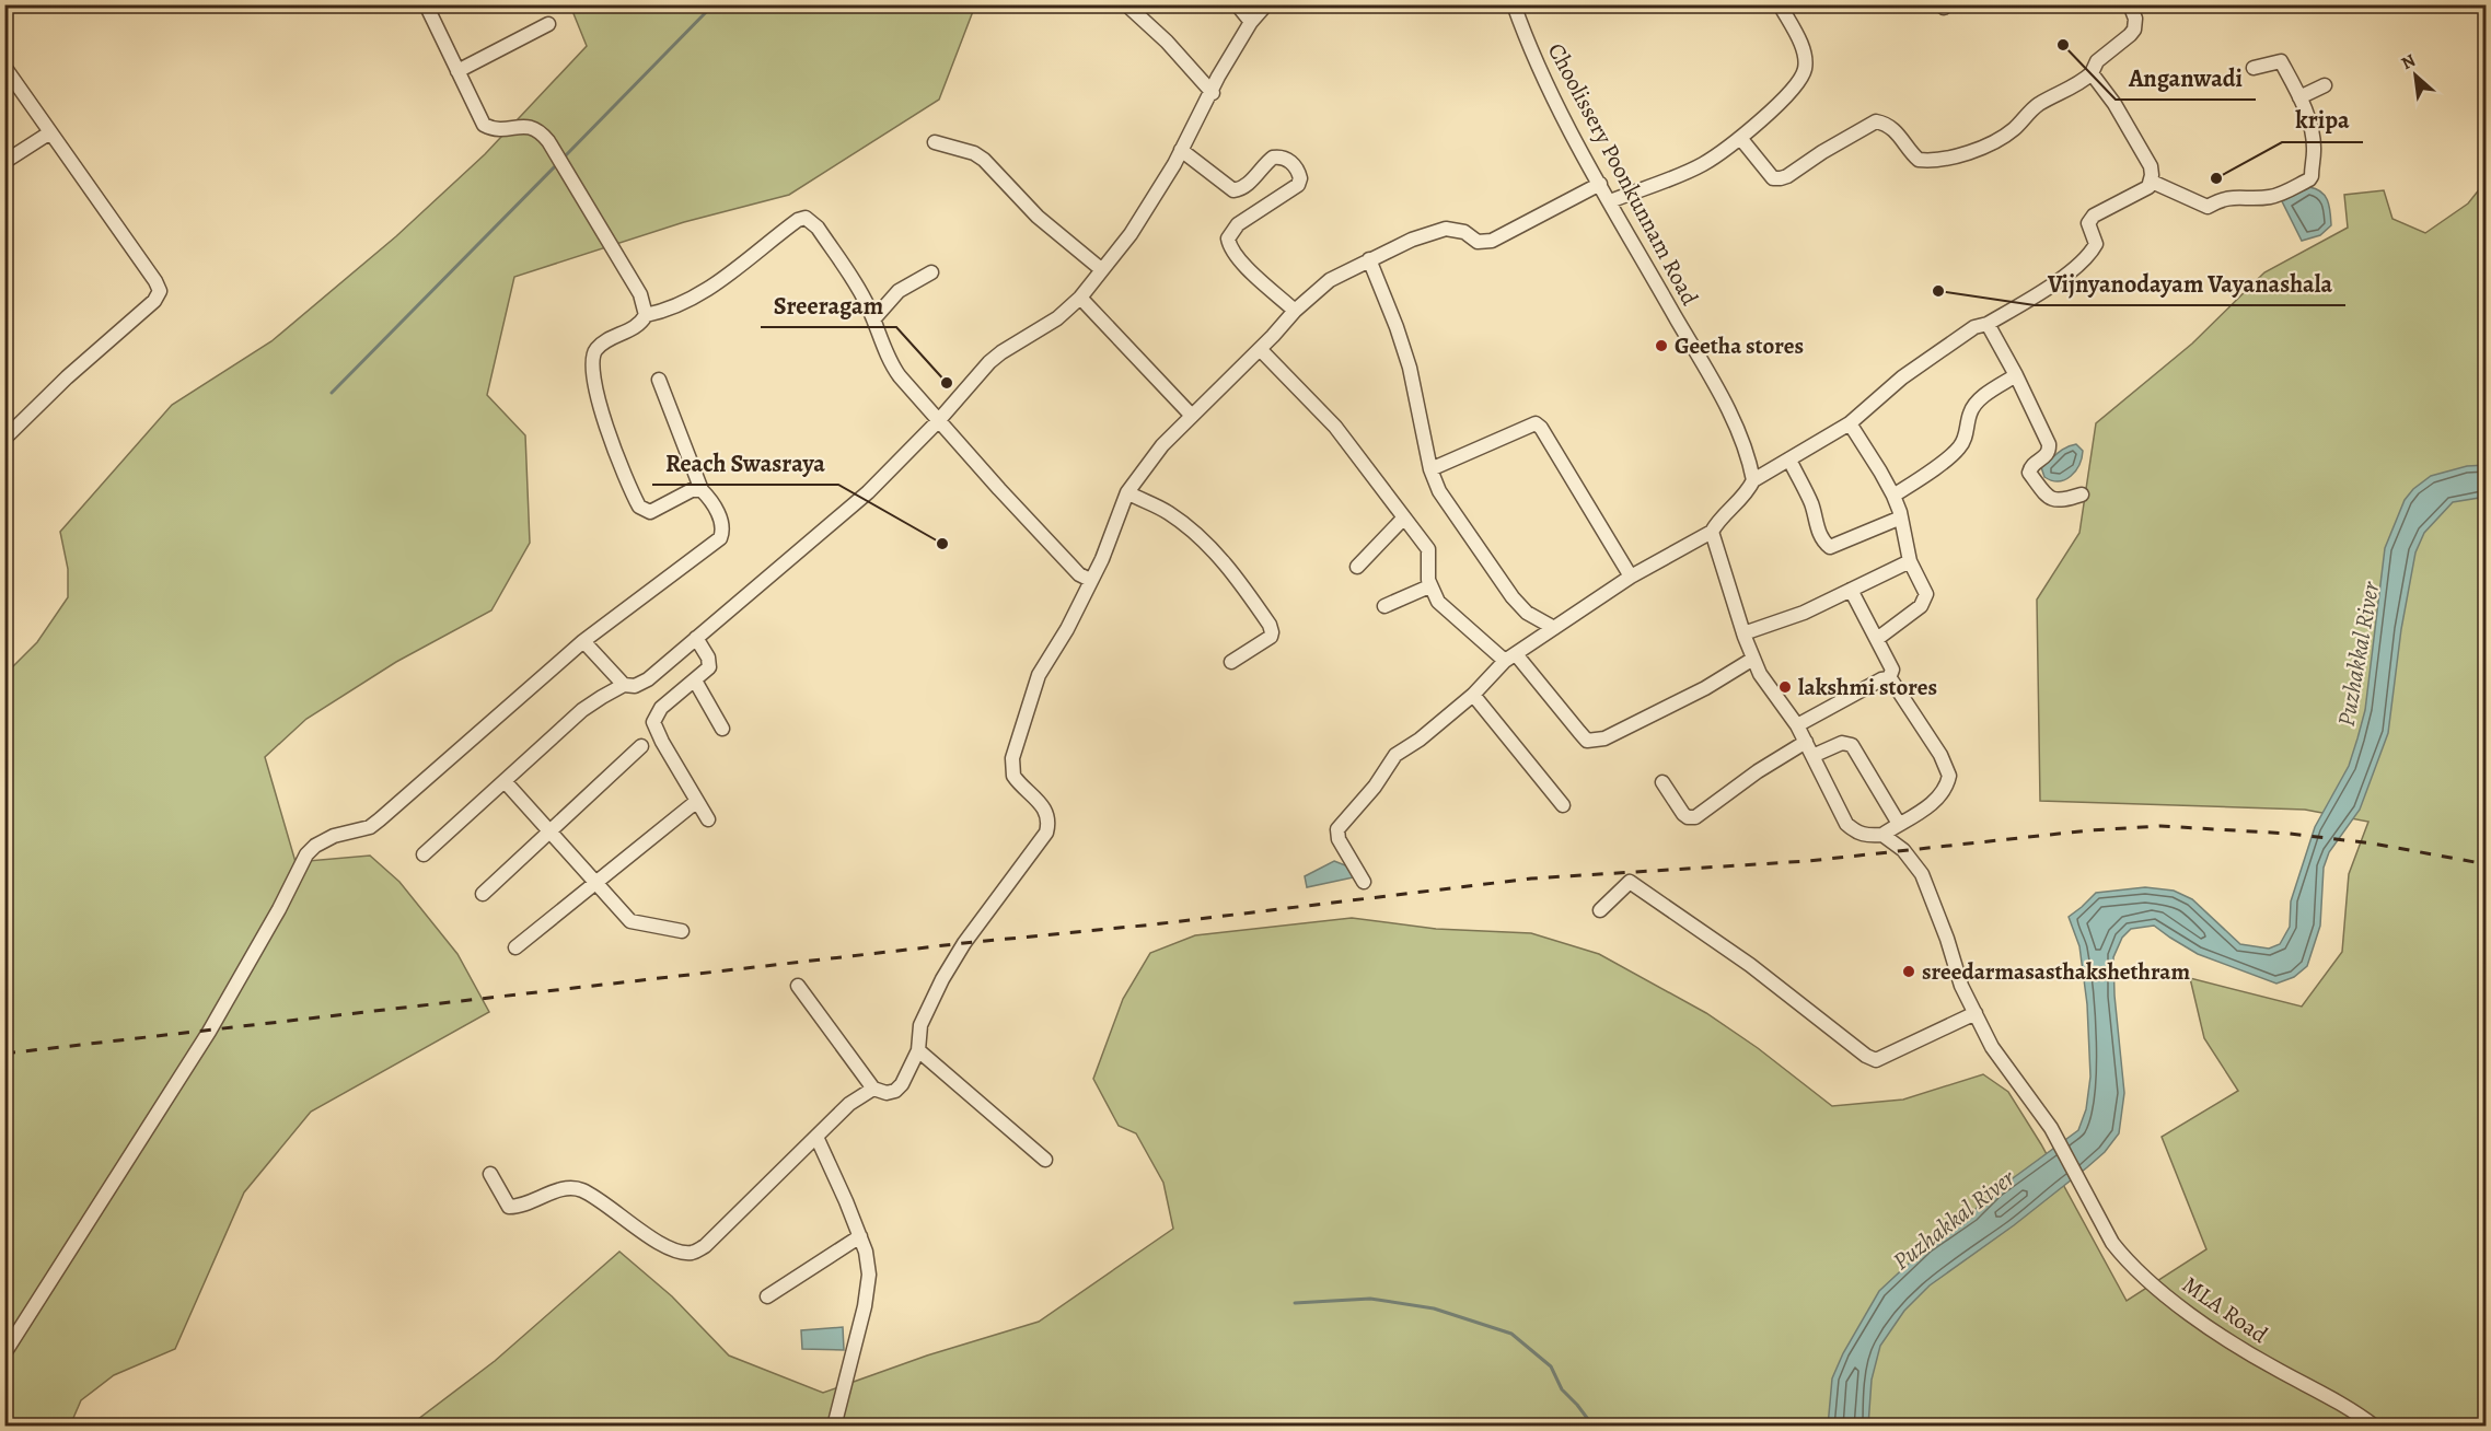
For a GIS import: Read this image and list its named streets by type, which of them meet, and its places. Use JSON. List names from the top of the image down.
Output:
{
  "streets": {
    "street": ["Choolissery Poonkunnam Road", "MLA Road"]
  },
  "water": ["Puzhakkal River"],
  "places": [
    "Anganwadi",
    "kripa",
    "Vijnyanodayam Vayanashala",
    "Geetha stores",
    "Sreeragam",
    "Reach Swasraya",
    "lakshmi stores",
    "sreedarmasasthakshethram"
  ],
  "north": "top left"
}
